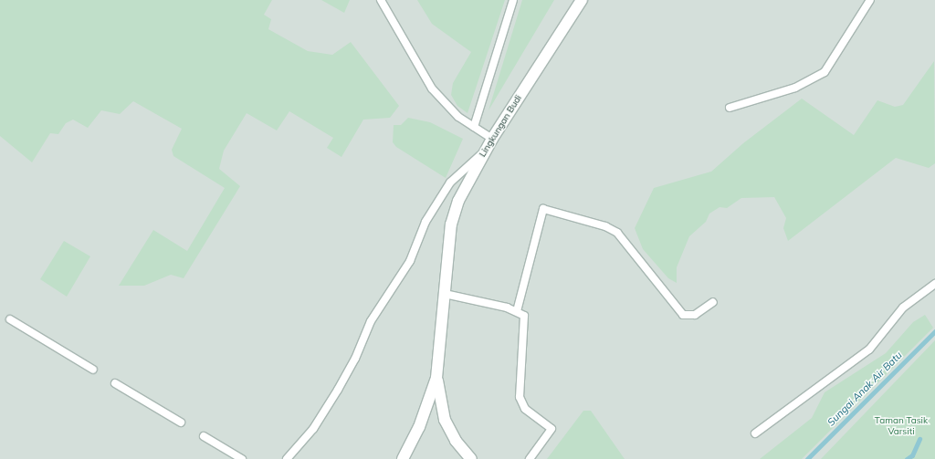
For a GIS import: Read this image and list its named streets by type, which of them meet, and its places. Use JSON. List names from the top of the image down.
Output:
{
  "streets": {
    "street": ["Lingkungan Budi"]
  },
  "water": ["Sungai Anak Air Batu"],
  "parks": ["Taman Tasik Varsiti"]
}
